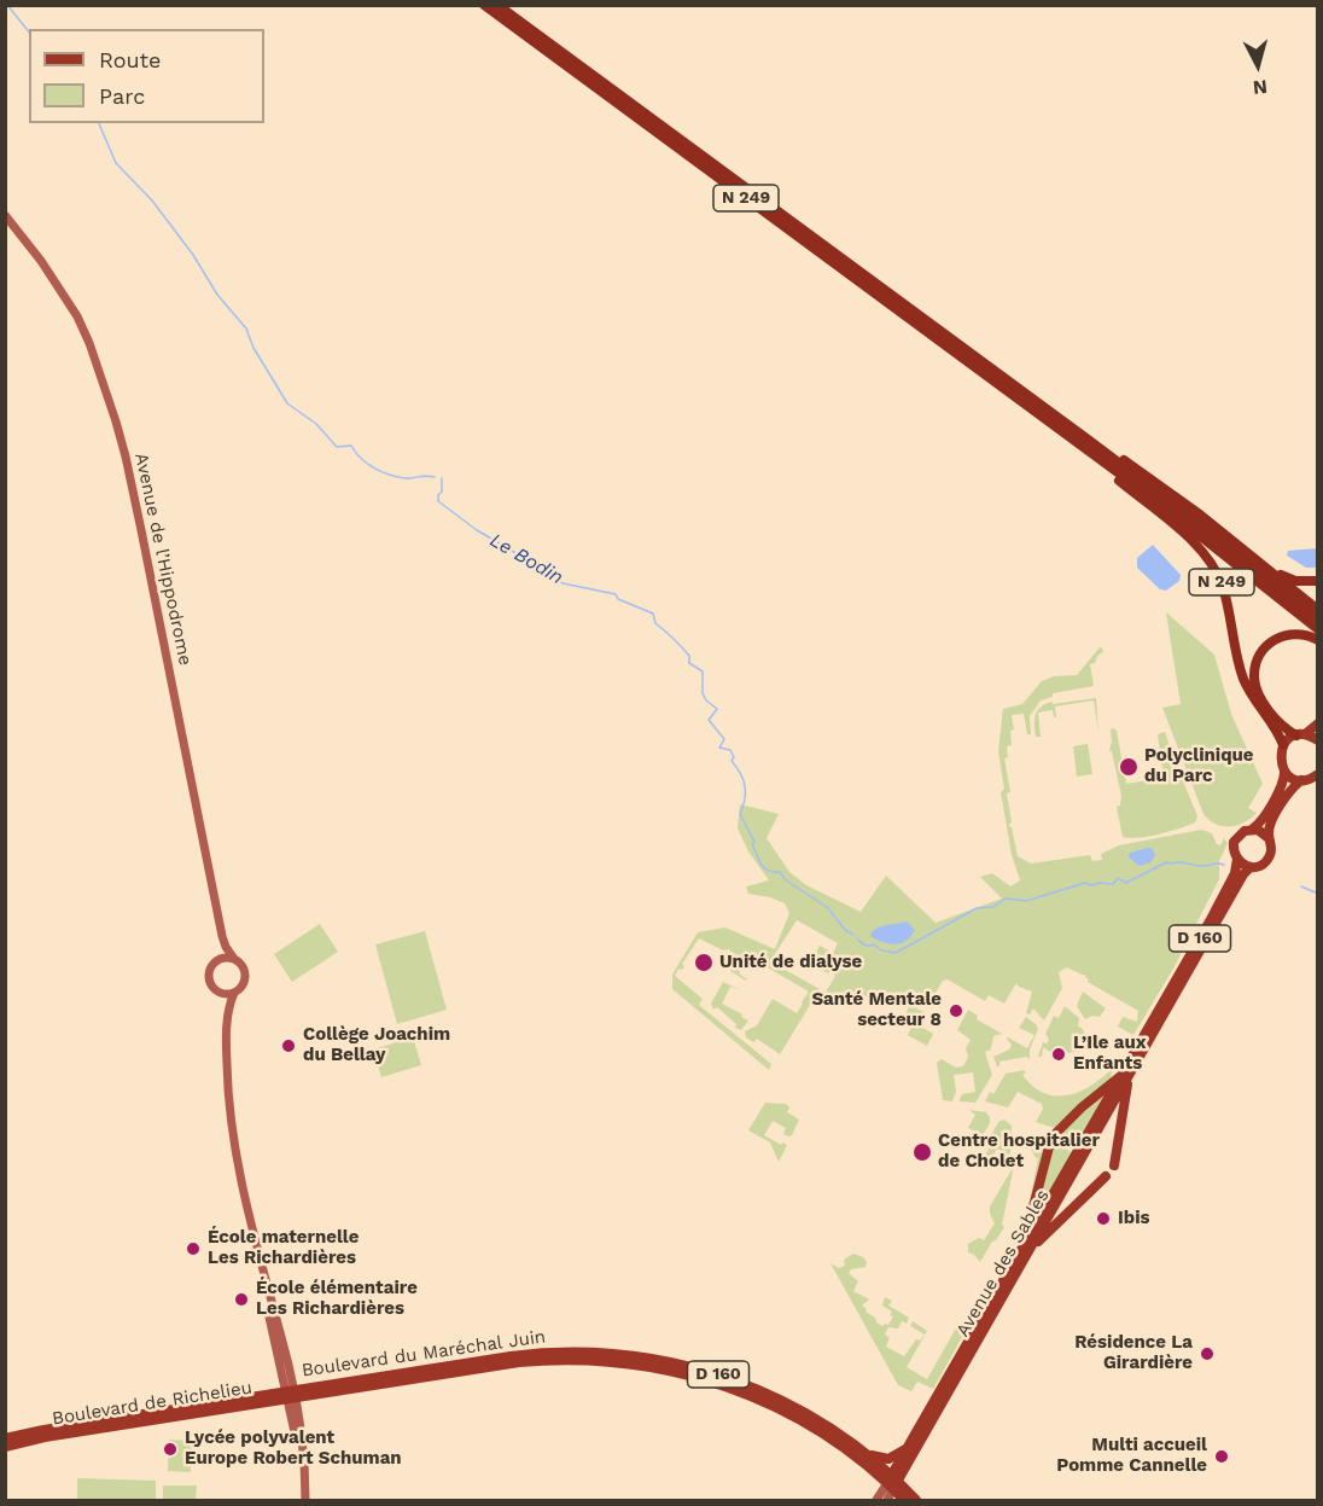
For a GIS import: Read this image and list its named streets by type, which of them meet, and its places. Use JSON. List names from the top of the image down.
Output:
{
  "streets": {
    "highway": ["N 249"],
    "main road": [
      "Avenue de l’Hippodrome",
      "D 160",
      "Avenue des Sables",
      "Boulevard du Maréchal Juin",
      "Boulevard de Richelieu"
    ]
  },
  "crossings": [
    ["Avenue des Sables", "Boulevard du Maréchal Juin"],
    ["Boulevard du Maréchal Juin", "Boulevard de Richelieu"]
  ],
  "water": ["Le Bodin"],
  "places": [
    "Polyclinique du Parc",
    "Unité de dialyse",
    "Santé Mentale secteur 8",
    "Collège Joachim du Bellay",
    "L’Ile aux Enfants",
    "Centre hospitalier de Cholet",
    "Ibis",
    "École maternelle Les Richardières",
    "École élémentaire Les Richardières",
    "Résidence La Girardière",
    "Lycée polyvalent Europe Robert Schuman",
    "Multi accueil Pomme Cannelle"
  ],
  "legend": ["Route", "Parc"],
  "north": "bottom"
}
